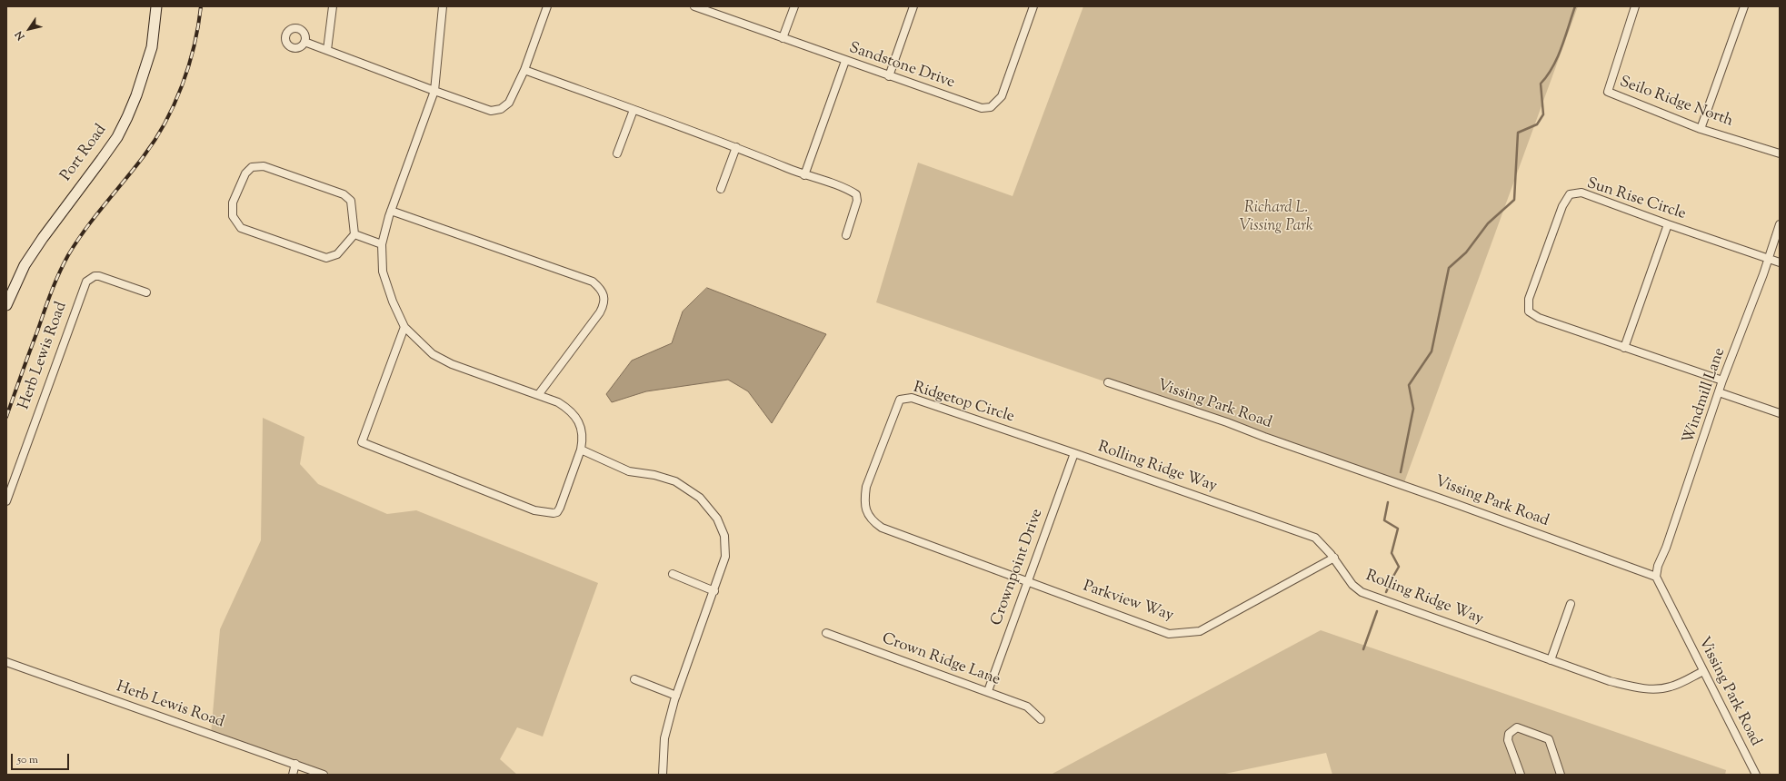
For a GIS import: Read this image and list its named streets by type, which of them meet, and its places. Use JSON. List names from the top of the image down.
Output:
{
  "streets": {
    "main road": ["Port Road"],
    "street": [
      "Sandstone Drive",
      "Seilo Ridge North",
      "Sun Rise Circle",
      "Herb Lewis Road",
      "Windmill Lane",
      "Ridgetop Circle",
      "Vissing Park Road",
      "Rolling Ridge Way",
      "Crownpoint Drive",
      "Parkview Way",
      "Crown Ridge Lane"
    ]
  },
  "crossings": [
    ["Sun Rise Circle", "Windmill Lane"],
    ["Windmill Lane", "Vissing Park Road"],
    ["Ridgetop Circle", "Rolling Ridge Way"],
    ["Ridgetop Circle", "Crownpoint Drive"],
    ["Ridgetop Circle", "Parkview Way"],
    ["Vissing Park Road", "Rolling Ridge Way"],
    ["Rolling Ridge Way", "Crownpoint Drive"],
    ["Rolling Ridge Way", "Parkview Way"],
    ["Crownpoint Drive", "Parkview Way"],
    ["Crownpoint Drive", "Crown Ridge Lane"]
  ],
  "parks": ["Richard L. Vissing Park"],
  "scale_bar": "50 m",
  "north": "bottom left"
}
